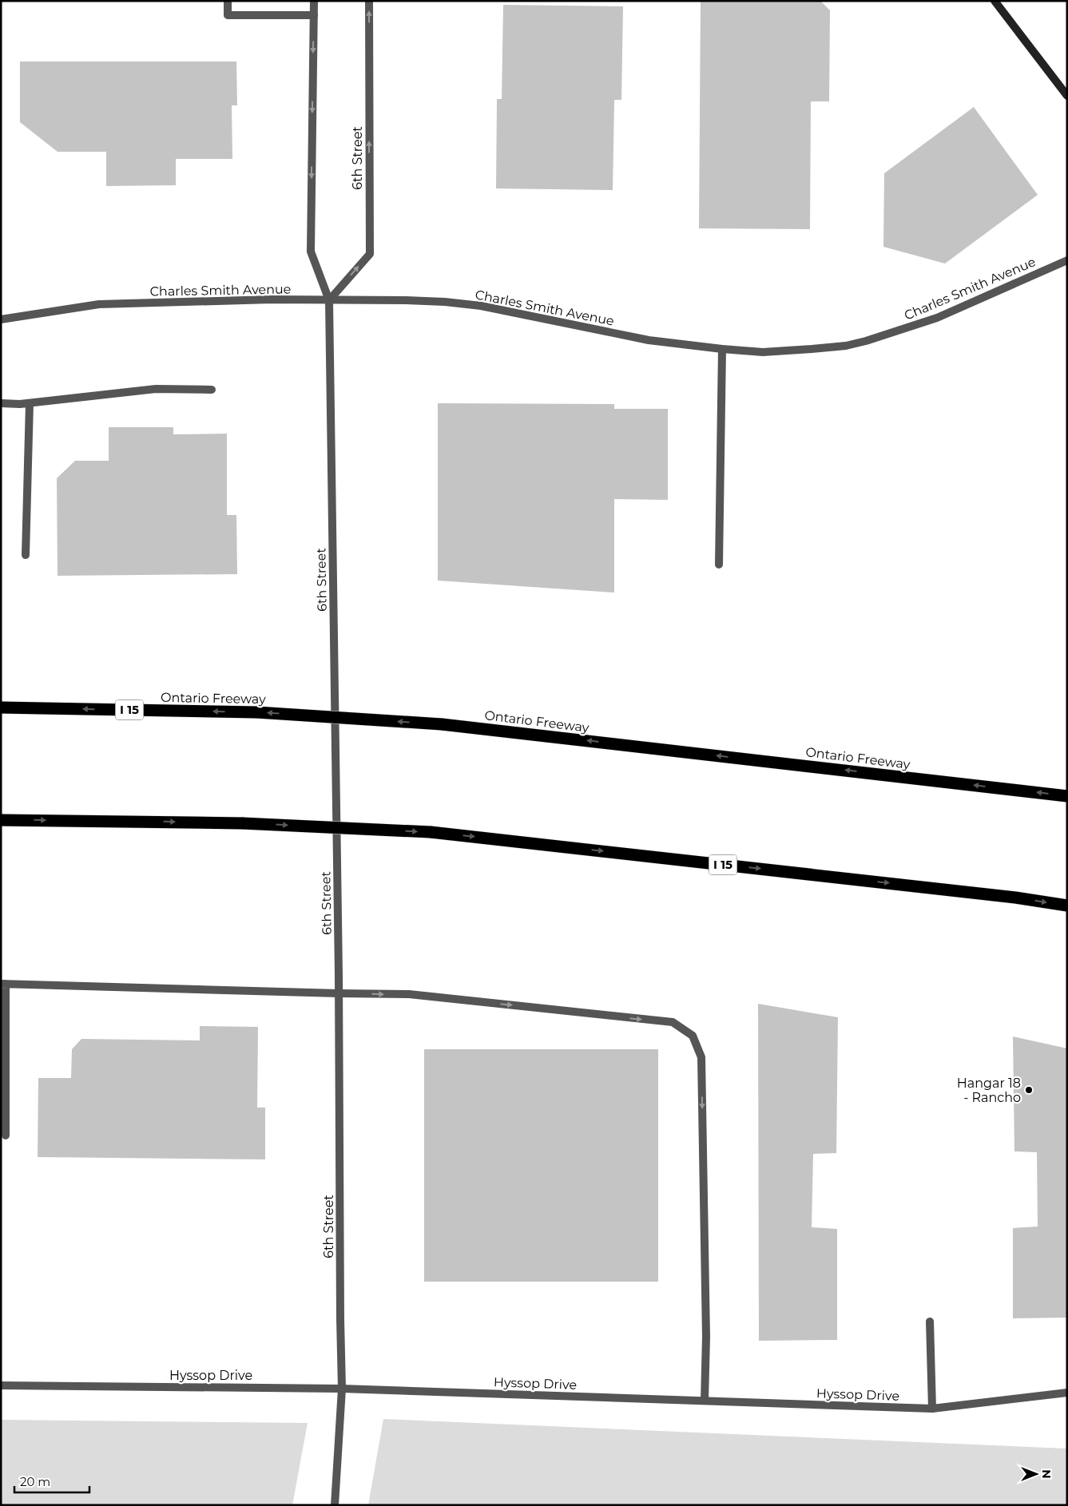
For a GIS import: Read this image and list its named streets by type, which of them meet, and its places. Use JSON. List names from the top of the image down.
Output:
{
  "streets": {
    "highway": ["Ontario Freeway", "I 15"],
    "street": ["6th Street", "Charles Smith Avenue", "Hyssop Drive"]
  },
  "crossings": [
    ["6th Street", "Charles Smith Avenue"],
    ["6th Street", "Hyssop Drive"]
  ],
  "one_way": ["Ontario Freeway"],
  "places": ["Hangar 18 - Rancho"],
  "scale_bar": "20 m",
  "north": "right"
}
